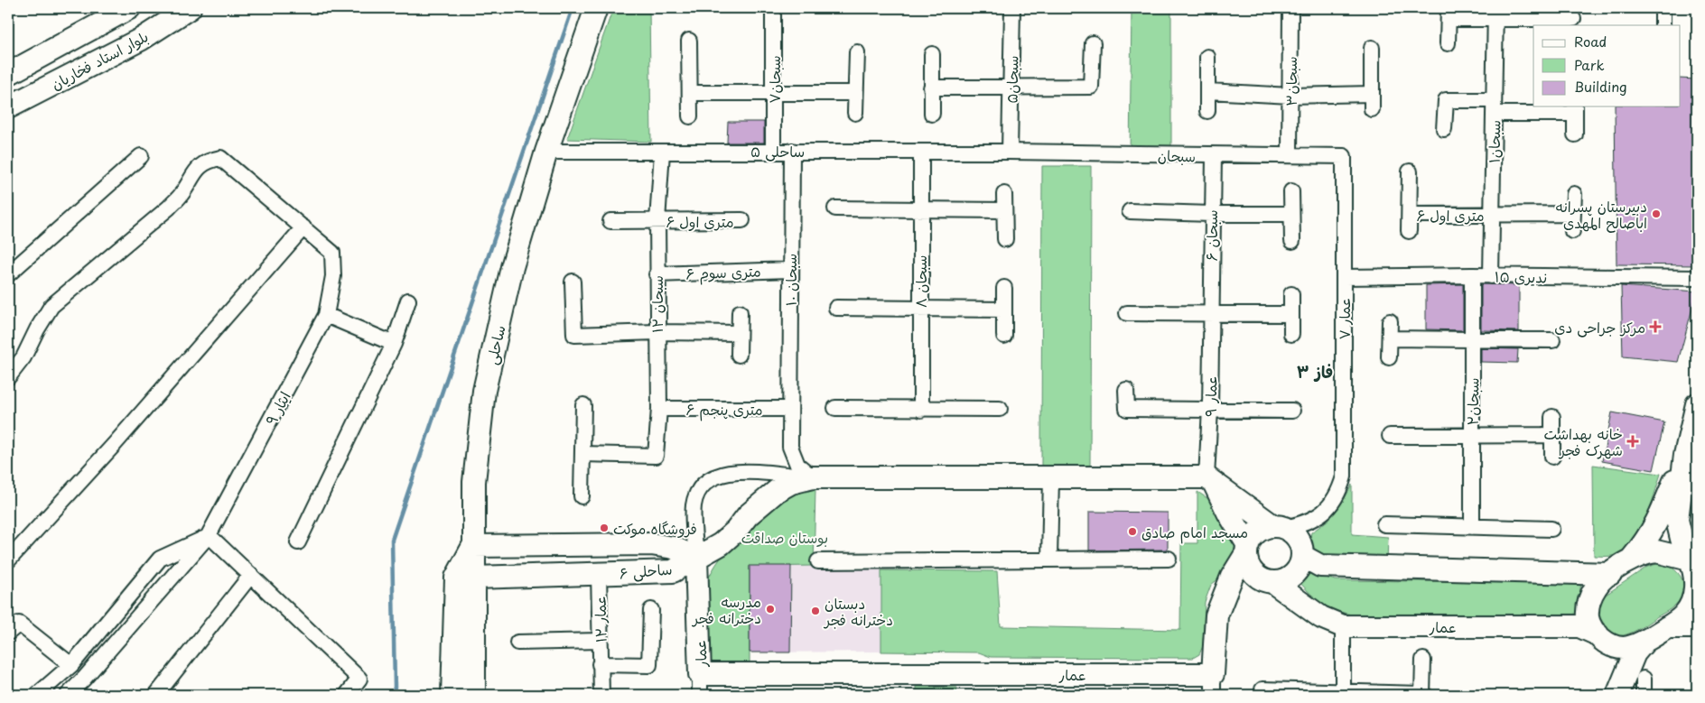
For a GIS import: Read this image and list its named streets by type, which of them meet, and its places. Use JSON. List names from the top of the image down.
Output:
{
  "streets": {
    "street": [
      "بلوار استاد فخاریان",
      "سبحان۷",
      "سبحان۵",
      "سبحان۳",
      "سبحان۱",
      "ساحلی ۵",
      "سبحان",
      "۶ متری اول",
      "سبحان ۶",
      "۶ متری سوم",
      "ندیری ۱۵",
      "سبحان ۱۰",
      "سبحان ۸",
      "سبحان ۱۲",
      "عمار ۷",
      "ساحلی",
      "عمار ۹",
      "سبحان۲",
      "ایثار ۹",
      "۶ متری پنجم",
      "ساحلی ۶",
      "عمار ۱۲",
      "عمار"
    ]
  },
  "crossings": [
    ["سبحان۷", "ساحلی ۵"],
    ["سبحان۵", "ساحلی ۵"],
    ["سبحان۵", "سبحان"],
    ["سبحان۳", "سبحان"],
    ["سبحان۱", "۶ متری اول"],
    ["سبحان۱", "ندیری ۱۵"],
    ["ساحلی ۵", "سبحان"],
    ["ساحلی ۵", "سبحان ۱۰"],
    ["ساحلی ۵", "سبحان ۸"],
    ["ساحلی ۵", "سبحان ۱۲"],
    ["ساحلی ۵", "ساحلی"],
    ["سبحان", "سبحان ۶"],
    ["سبحان", "عمار ۷"],
    ["۶ متری اول", "سبحان ۱۲"],
    ["سبحان ۶", "عمار ۹"],
    ["۶ متری سوم", "سبحان ۱۰"],
    ["۶ متری سوم", "سبحان ۱۲"],
    ["ندیری ۱۵", "عمار ۷"],
    ["ندیری ۱۵", "سبحان۲"],
    ["سبحان ۱۰", "۶ متری پنجم"],
    ["سبحان ۱۲", "۶ متری پنجم"],
    ["عمار ۷", "عمار"],
    ["ساحلی", "ساحلی ۶"],
    ["ساحلی ۶", "عمار ۱۲"],
    ["ساحلی ۶", "عمار"]
  ],
  "districts": ["فاز ۳"],
  "parks": ["بوستان صداقت"],
  "places": {
    "other": [
      "دبیرستان پسرانه اباصالح المهدی",
      "فروشگاه موکت",
      "مسجد امام صادق",
      "مدرسه دخترانه فجر",
      "دبستان دخترانه فجر"
    ],
    "health": ["مرکز جراحی دی", "خانه بهداشت شهرک فجر"]
  },
  "legend": ["Road", "Park", "Building"]
}
